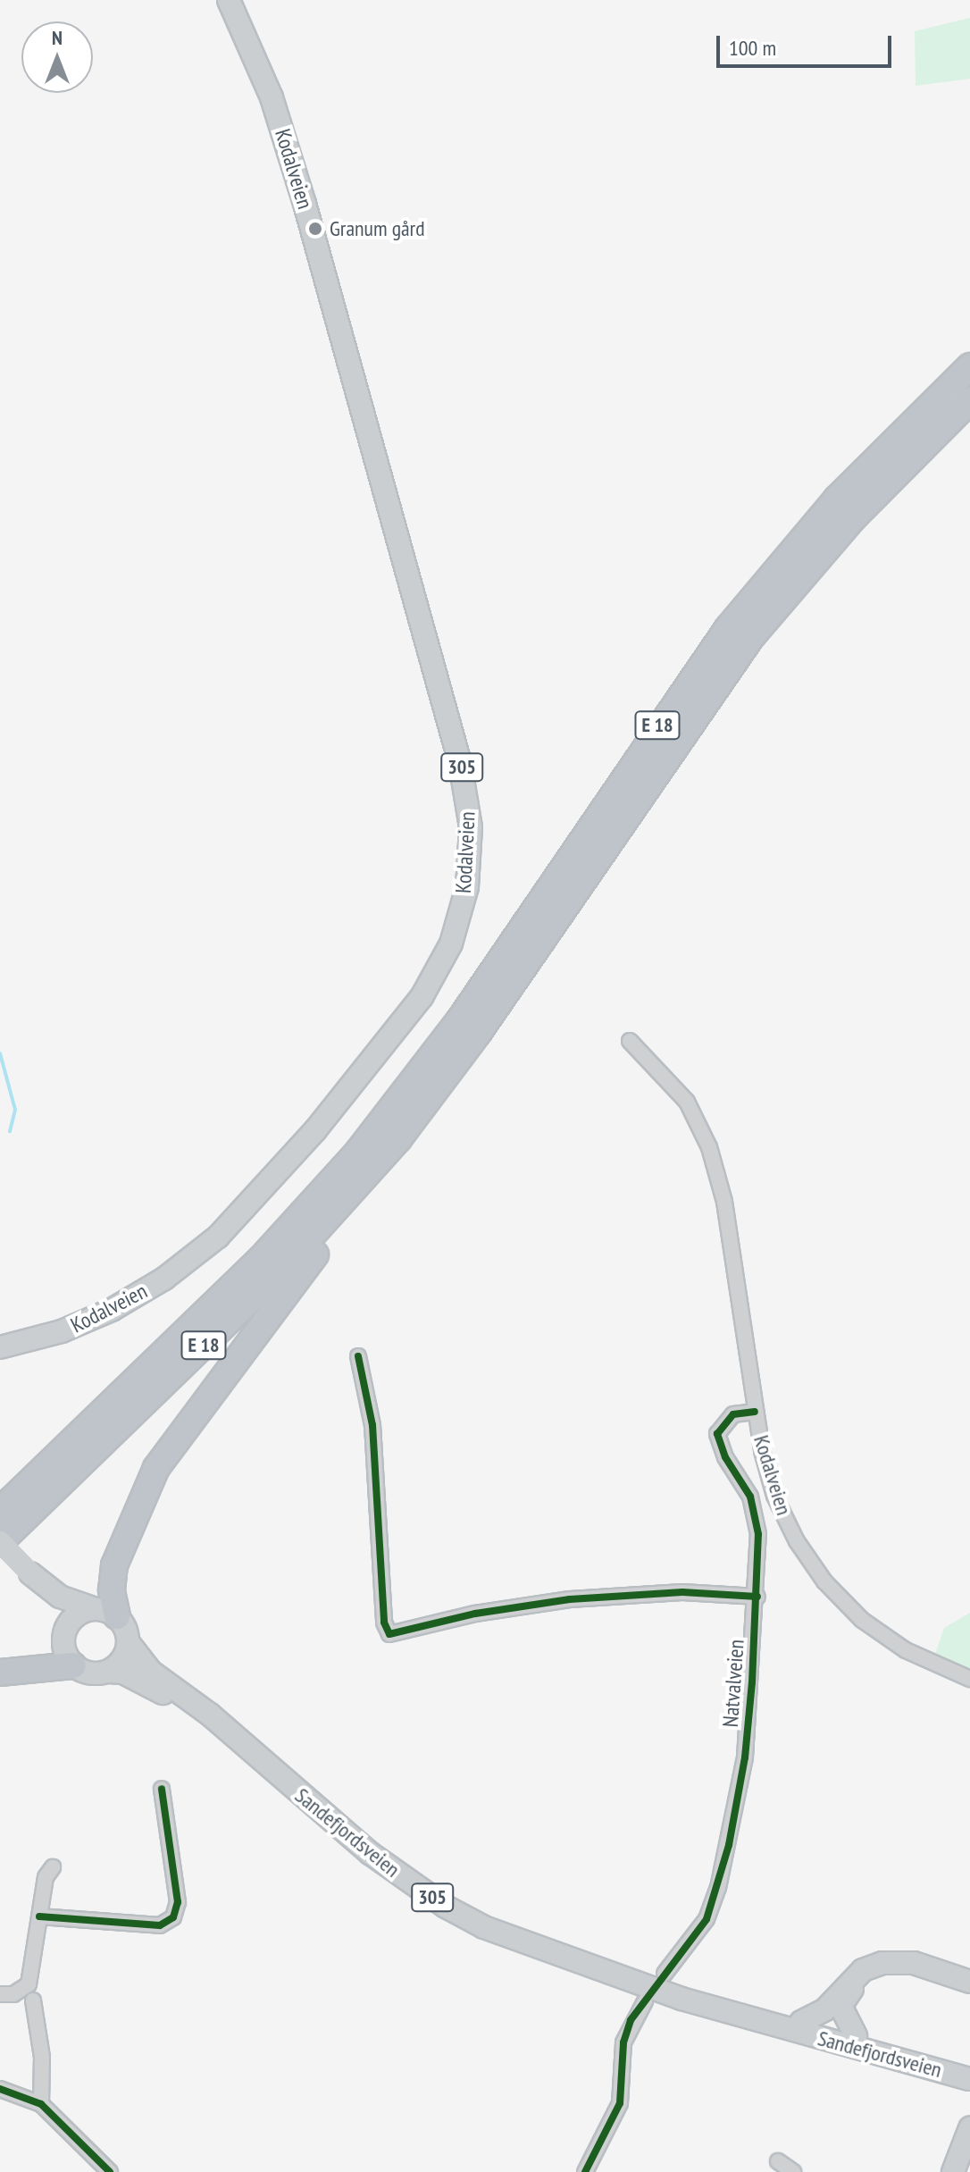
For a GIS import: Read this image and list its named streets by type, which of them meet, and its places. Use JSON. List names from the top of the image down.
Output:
{
  "streets": {
    "highway": ["E 18"],
    "main road": ["Kodalveien", "305", "Sandefjordsveien"],
    "street": ["Natvalveien"]
  },
  "crossings": [
    ["Kodalveien", "Natvalveien"],
    ["305", "Sandefjordsveien"]
  ],
  "places": ["Granum gård"],
  "scale_bar": "100 m",
  "north": "top"
}
